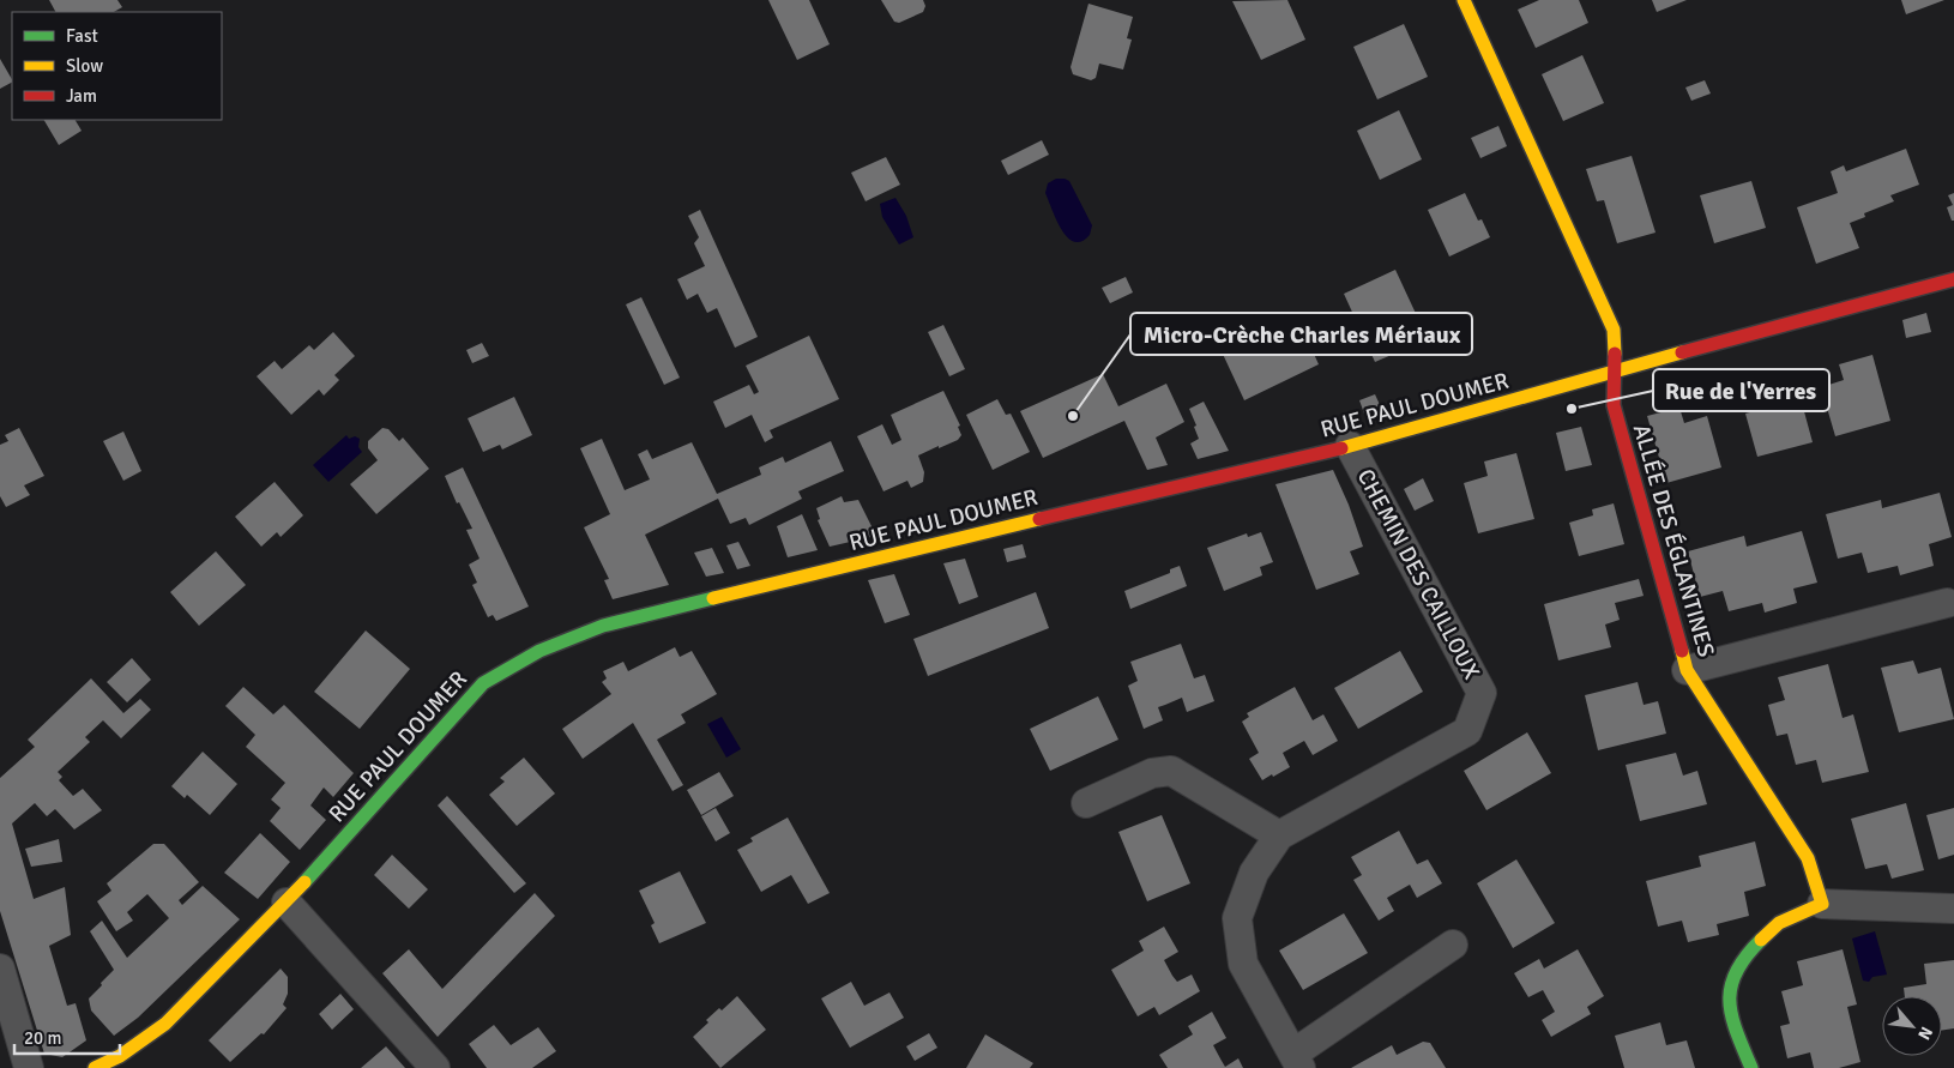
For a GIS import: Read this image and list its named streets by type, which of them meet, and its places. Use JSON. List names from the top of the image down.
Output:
{
  "streets": {
    "street": ["RUE PAUL DOUMER", "ALLÉE DES ÉGLANTINES", "CHEMIN DES CAILLOUX"]
  },
  "crossings": [
    ["RUE PAUL DOUMER", "ALLÉE DES ÉGLANTINES"],
    ["RUE PAUL DOUMER", "CHEMIN DES CAILLOUX"]
  ],
  "places": ["Rue de l'Yerres", "Micro-Crèche Charles Mériaux"],
  "legend": ["Fast", "Slow", "Jam"],
  "scale_bar": "20 m",
  "north": "bottom right"
}
